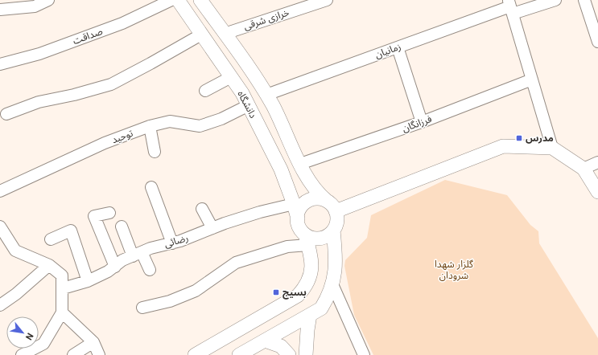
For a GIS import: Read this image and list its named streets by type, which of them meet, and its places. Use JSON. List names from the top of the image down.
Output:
{
  "streets": {
    "main road": ["دانشگاه"],
    "street": [
      "خرازی شرقی",
      "صداقت",
      "زمانیان",
      "فرزانگان",
      "توحید",
      "رضائی"
    ]
  },
  "crossings": [
    ["دانشگاه", "توحید"],
    ["دانشگاه", "رضائی"]
  ],
  "parks": ["گلزار شهدا شرودان"],
  "places": {
    "transit": ["مدرس", "بسیج"]
  },
  "north": "bottom right"
}
